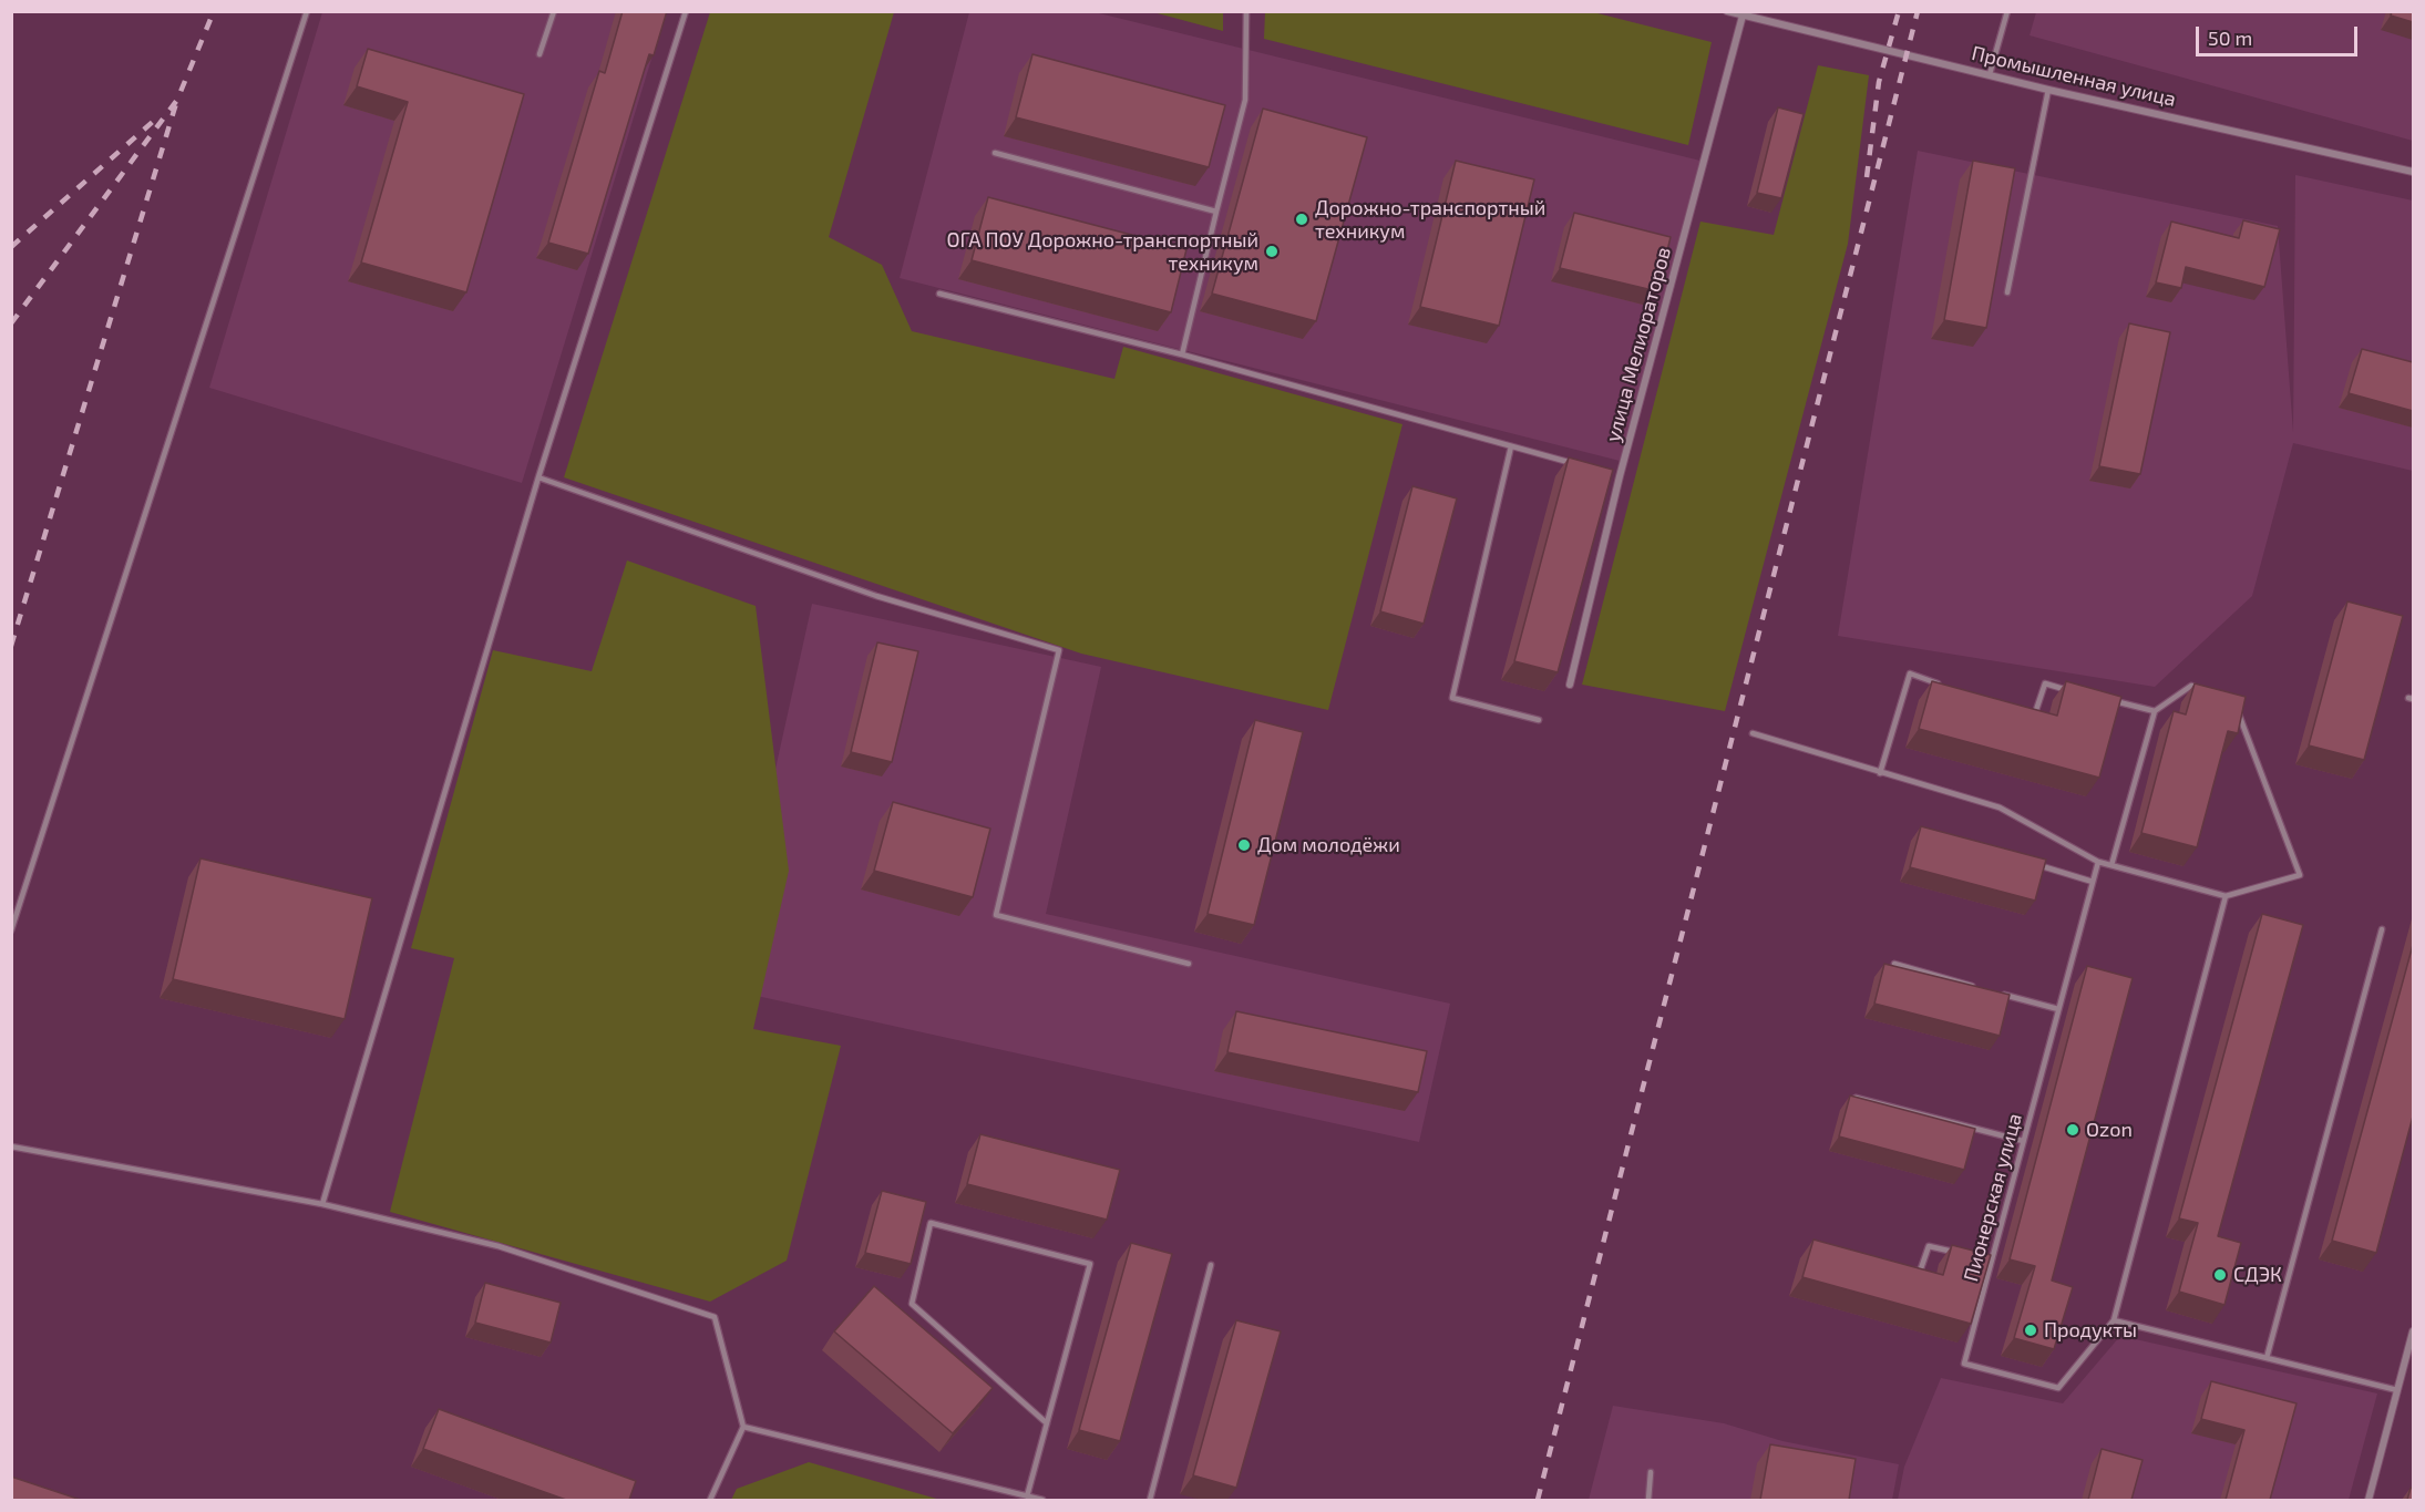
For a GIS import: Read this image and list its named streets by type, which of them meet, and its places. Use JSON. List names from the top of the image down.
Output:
{
  "streets": {
    "street": ["Промышленная улица", "улица Мелиораторов"],
    "lane": ["Пионерская улица"]
  },
  "crossings": [
    ["Промышленная улица", "улица Мелиораторов"]
  ],
  "places": [
    "Дорожно-транспортный техникум",
    "ОГА ПОУ Дорожно-транспортный техникум",
    "Дом молодёжи",
    "Ozon",
    "СДЭК",
    "Продукты"
  ],
  "scale_bar": "50 m"
}
